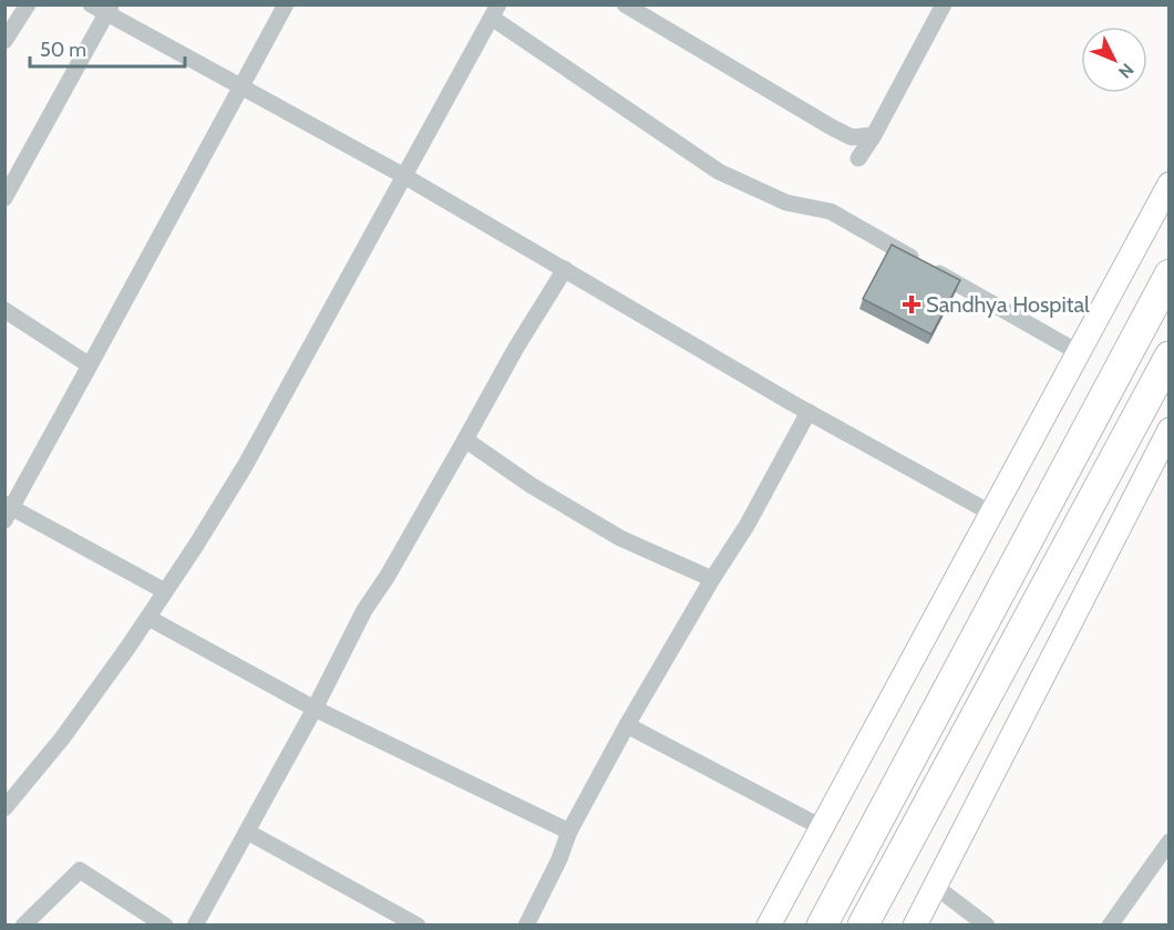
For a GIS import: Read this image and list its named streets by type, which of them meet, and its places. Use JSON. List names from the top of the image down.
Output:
{
  "places": {
    "health": ["Sandhya Hospital"]
  },
  "scale_bar": "50 m",
  "north": "bottom right"
}
